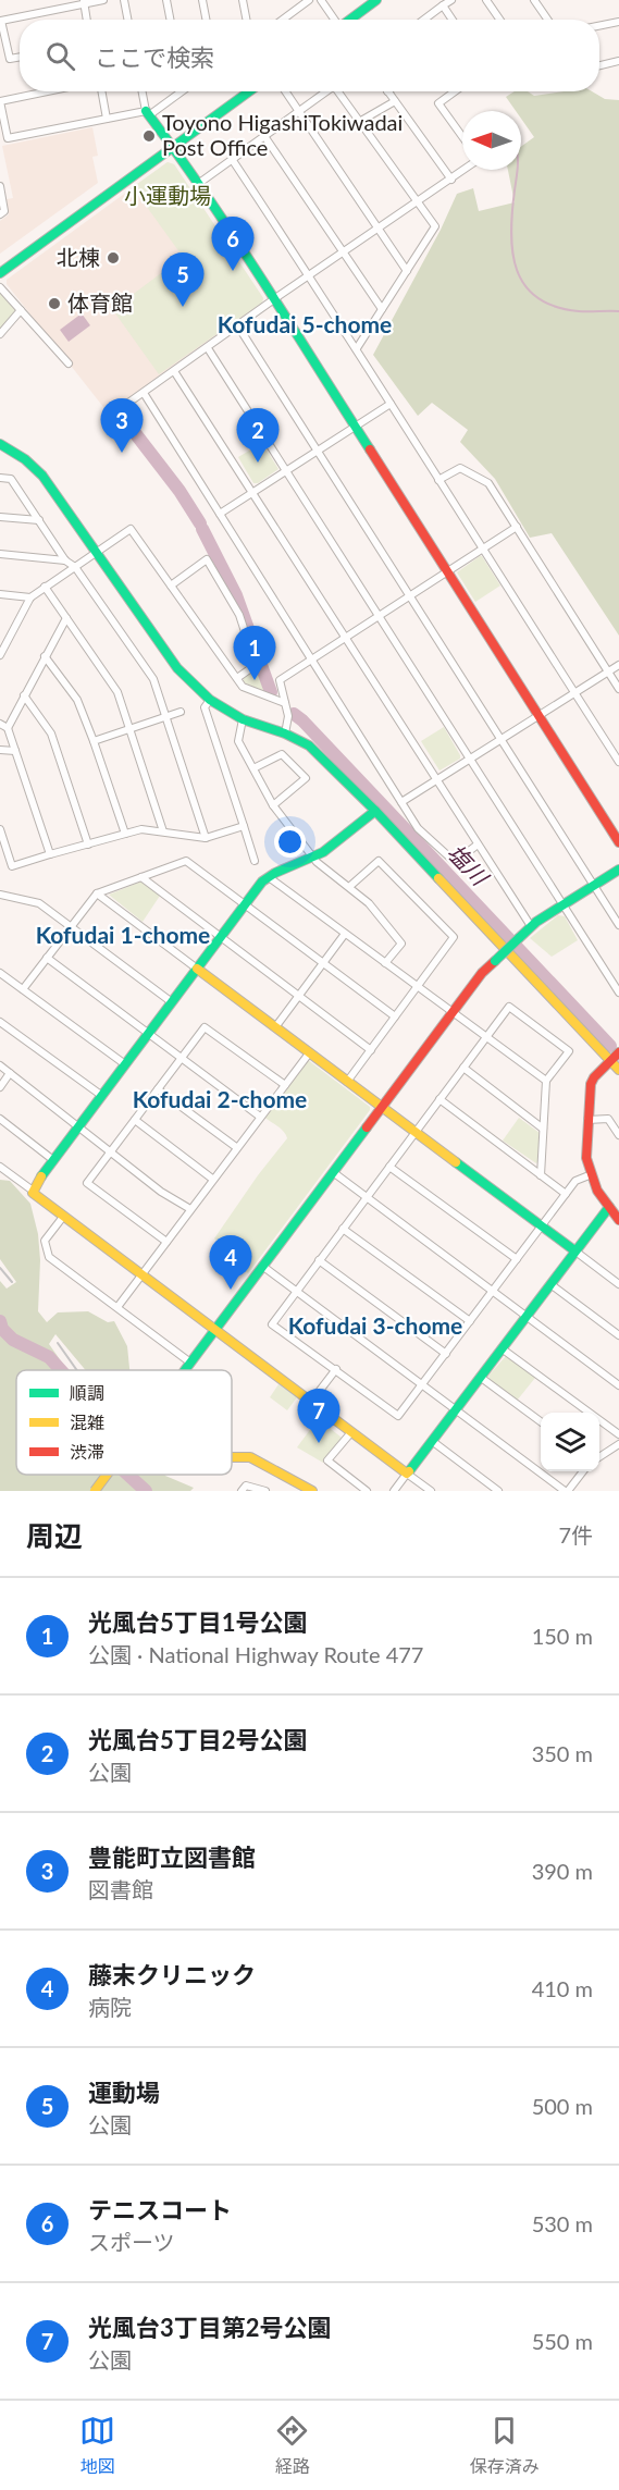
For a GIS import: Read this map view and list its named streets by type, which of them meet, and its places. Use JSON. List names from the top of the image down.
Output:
{
  "districts": [
    "Kofudai 5-chome",
    "Kofudai 1-chome",
    "Kofudai 2-chome",
    "Kofudai 3-chome"
  ],
  "water": ["塩川"],
  "parks": ["小運動場"],
  "places": ["Toyono HigashiTokiwadai Post Office", "北棟", "体育館"],
  "legend": ["順調", "混雑", "渋滞"],
  "north": "left",
  "page": {
    "search": "ここで検索",
    "pins": [
      "6",
      "5",
      "3",
      "2",
      "1",
      "4",
      "7"
    ],
    "heading": ["周辺", "7件"],
    "list": [
      {
        "mark": "1",
        "name": "光風台5丁目1号公園",
        "note": "公園 · National Highway Route 477",
        "value": "150 m"
      },
      {
        "mark": "2",
        "name": "光風台5丁目2号公園",
        "note": "公園",
        "value": "350 m"
      },
      {
        "mark": "3",
        "name": "豊能町立図書館",
        "note": "図書館",
        "value": "390 m"
      },
      {
        "mark": "4",
        "name": "藤末クリニック",
        "note": "病院",
        "value": "410 m"
      },
      {
        "mark": "5",
        "name": "運動場",
        "note": "公園",
        "value": "500 m"
      },
      {
        "mark": "6",
        "name": "テニスコート",
        "note": "スポーツ",
        "value": "530 m"
      },
      {
        "mark": "7",
        "name": "光風台3丁目第2号公園",
        "note": "公園",
        "value": "550 m"
      }
    ],
    "nav": ["地図", "経路", "保存済み"]
  }
}
